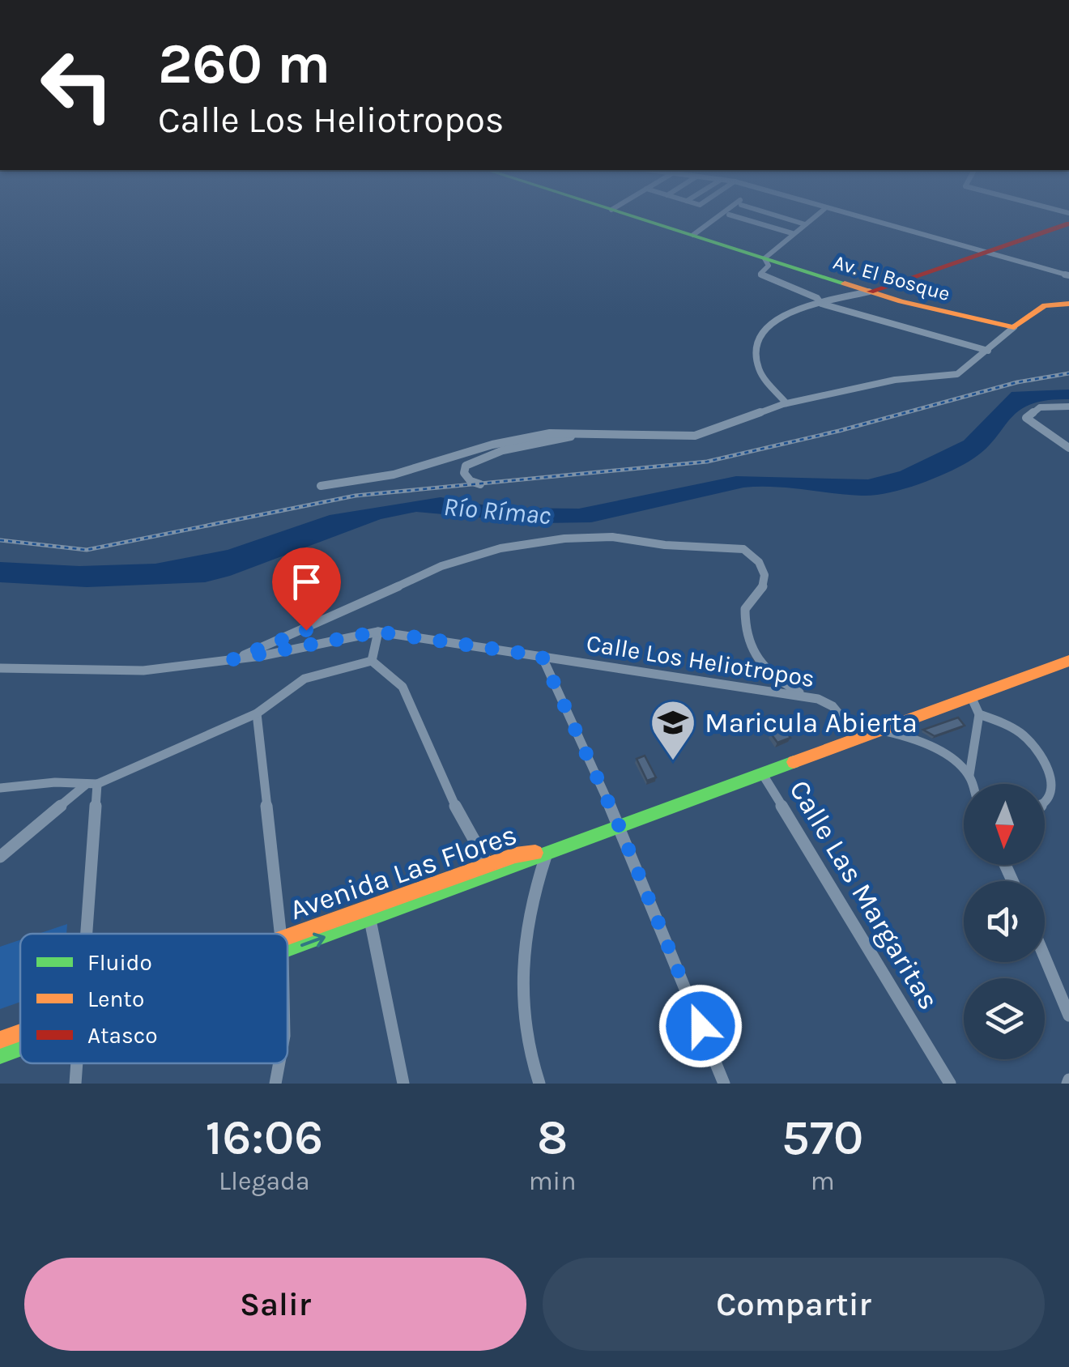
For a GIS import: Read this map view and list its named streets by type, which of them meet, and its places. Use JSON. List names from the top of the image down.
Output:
{
  "streets": {
    "main road": ["Av. El Bosque", "Avenida Las Flores"],
    "street": ["Calle Los Heliotropos", "Calle Las Margaritas"]
  },
  "crossings": [
    ["Calle Los Heliotropos", "Avenida Las Flores"],
    ["Avenida Las Flores", "Calle Las Margaritas"]
  ],
  "water": ["Río Rímac"],
  "places": {
    "school or university": ["Maricula Abierta"]
  },
  "legend": ["Fluido", "Lento", "Atasco"],
  "north": "bottom",
  "page": {
    "turn": ["260 m", "Calle Los Heliotropos"],
    "eta": [
      "16:06",
      "Llegada",
      "8",
      "min",
      "570",
      "m"
    ],
    "buttons": ["Salir", "Compartir"]
  }
}
